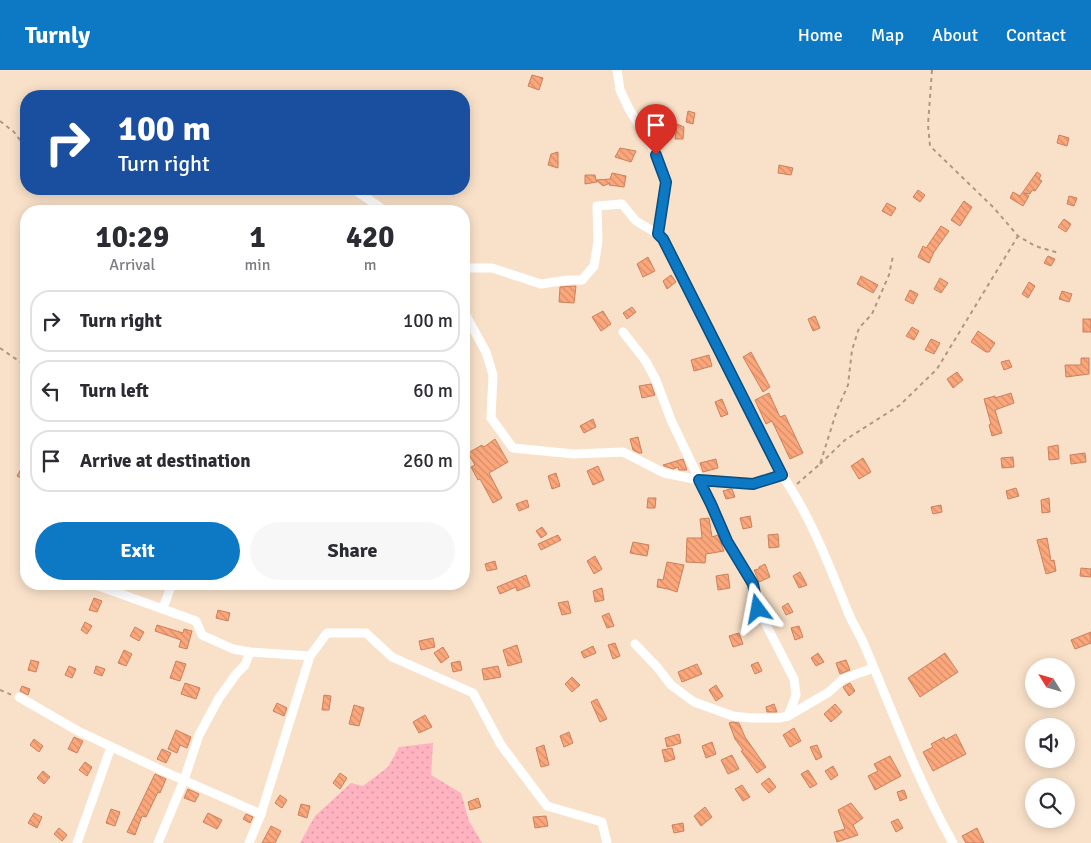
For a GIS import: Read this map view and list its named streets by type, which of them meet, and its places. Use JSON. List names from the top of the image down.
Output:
{
  "north": "top left",
  "page": {
    "header": "Turnly",
    "nav": [
      "Home",
      "Map",
      "About",
      "Contact"
    ],
    "turn": ["100 m", "Turn right"],
    "eta": [
      "10:29",
      "Arrival",
      "1",
      "min",
      "420",
      "m"
    ],
    "list": [
      {
        "name": "Turn right",
        "value": "100 m"
      },
      {
        "name": "Turn left",
        "value": "60 m"
      },
      {
        "name": "Arrive at destination",
        "value": "260 m"
      }
    ],
    "buttons": ["Exit", "Share"]
  }
}
